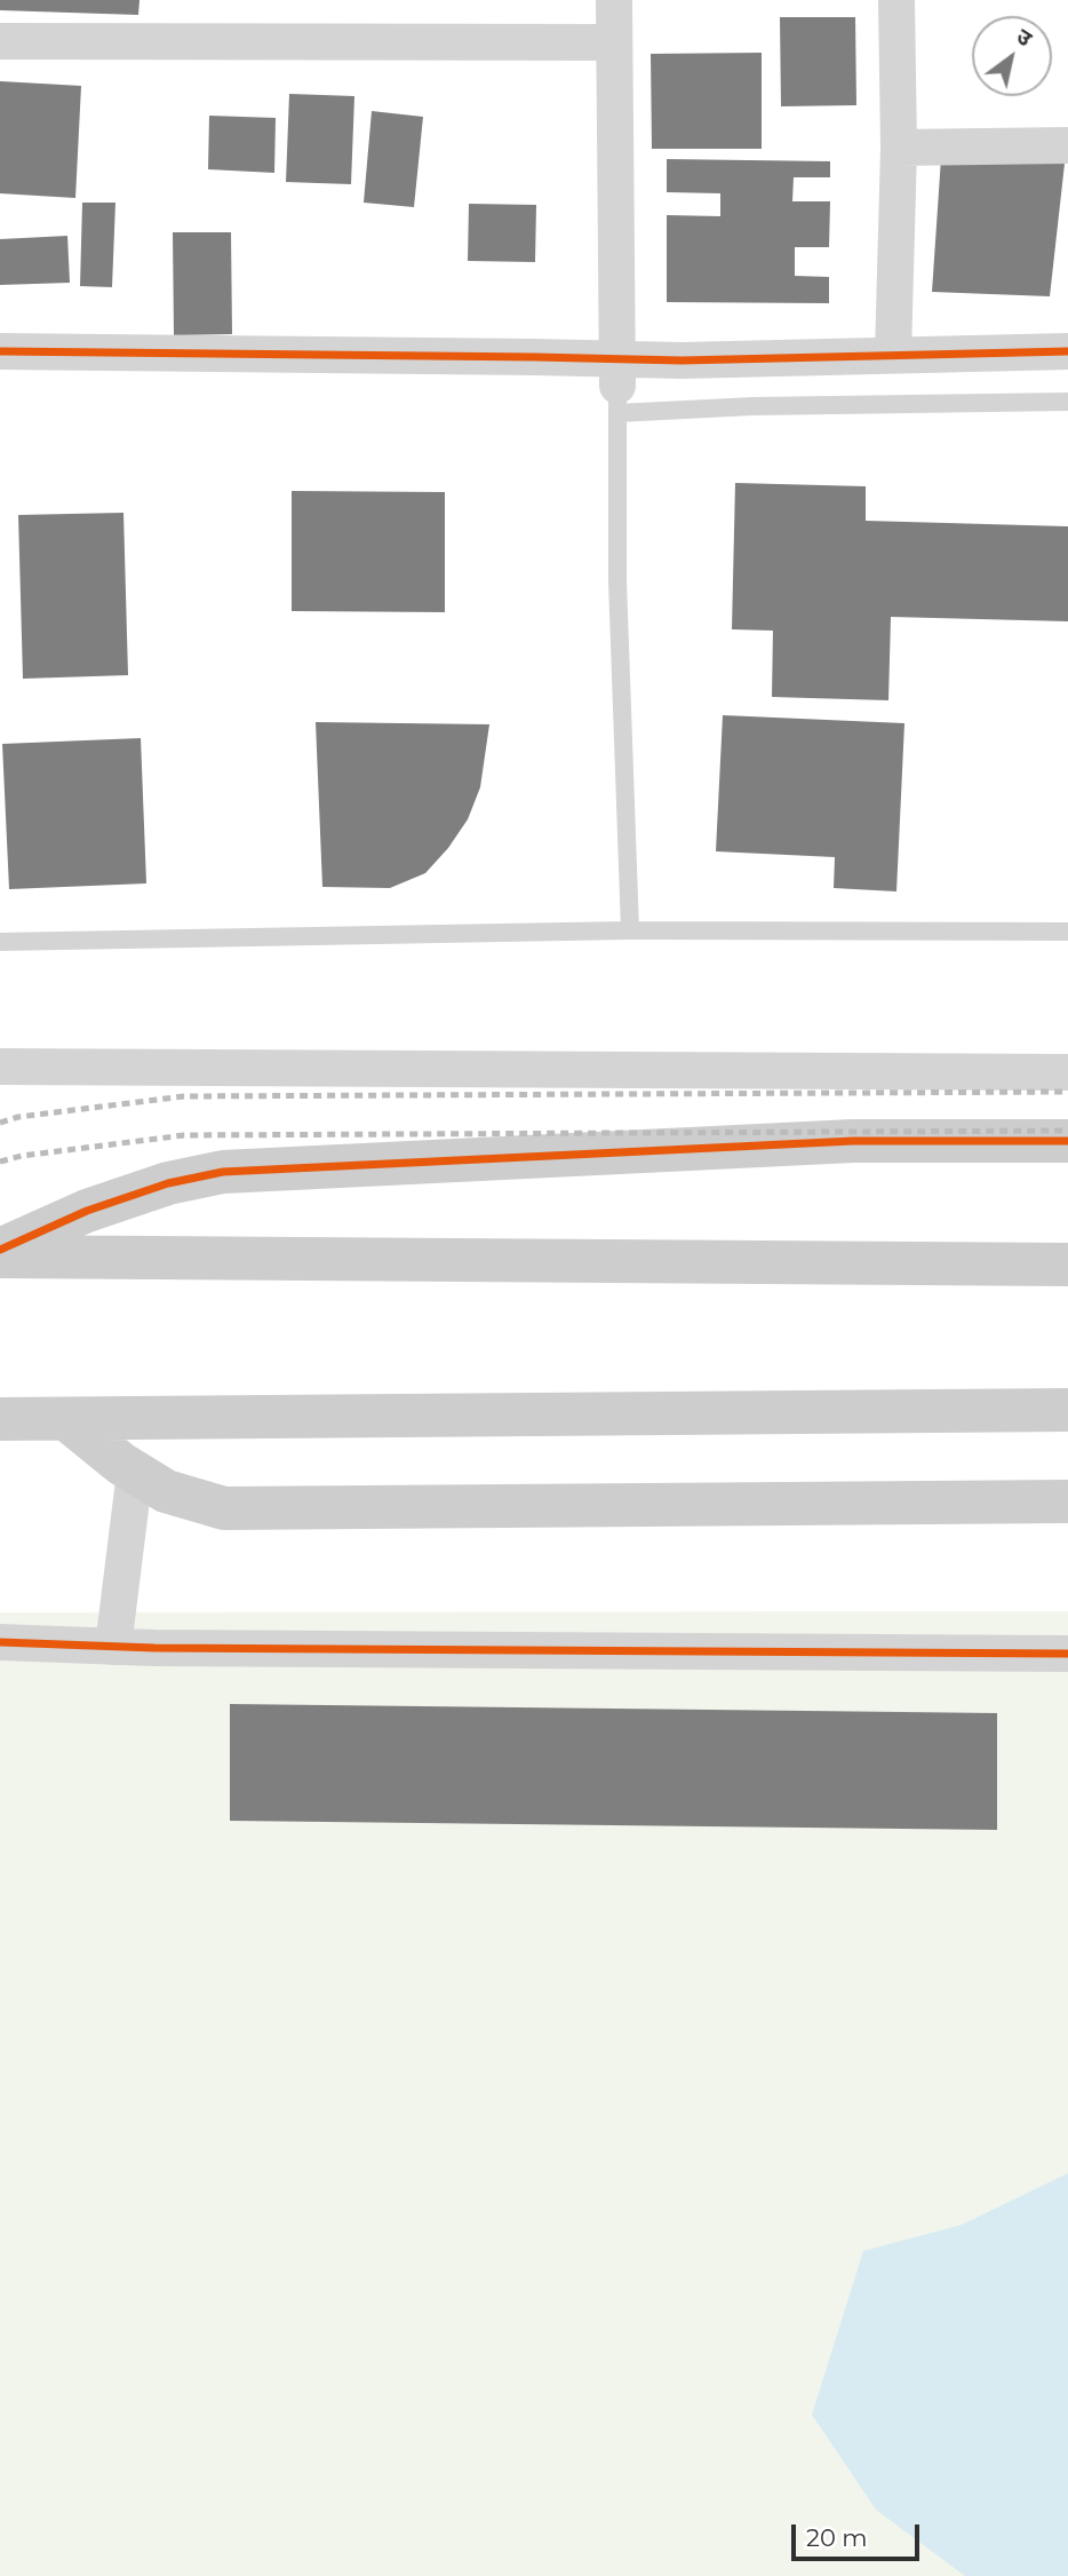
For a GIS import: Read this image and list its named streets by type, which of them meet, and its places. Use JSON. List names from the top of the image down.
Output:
{
  "scale_bar": "20 m",
  "north": "top right"
}
